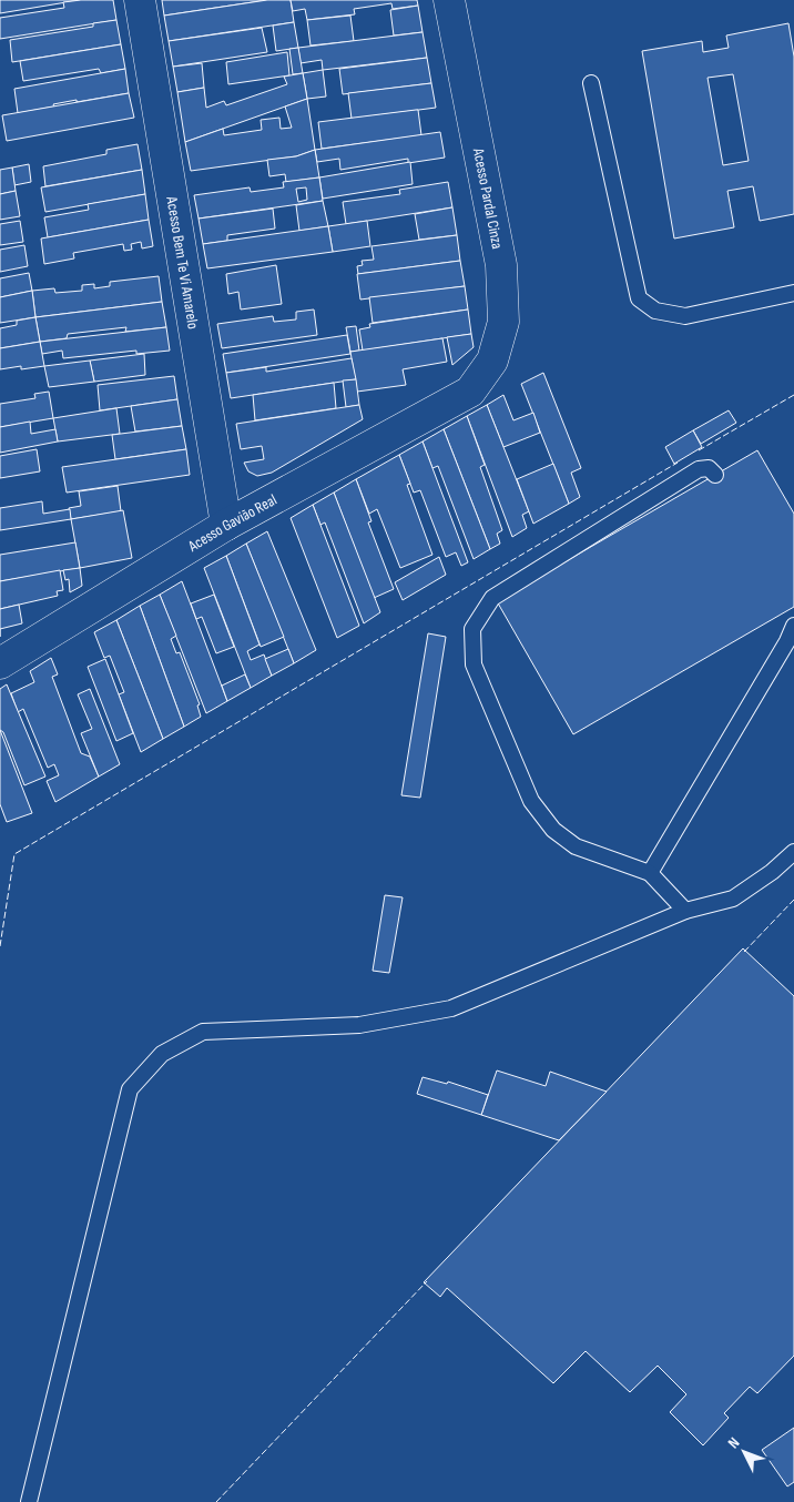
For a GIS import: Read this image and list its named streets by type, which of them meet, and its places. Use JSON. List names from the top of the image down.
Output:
{
  "streets": {
    "street": ["Acesso Pardal Cinza", "Acesso Bem Te Vi Amarelo", "Acesso Gavião Real"]
  },
  "crossings": [
    ["Acesso Pardal Cinza", "Acesso Gavião Real"],
    ["Acesso Bem Te Vi Amarelo", "Acesso Gavião Real"]
  ],
  "north": "top left"
}
